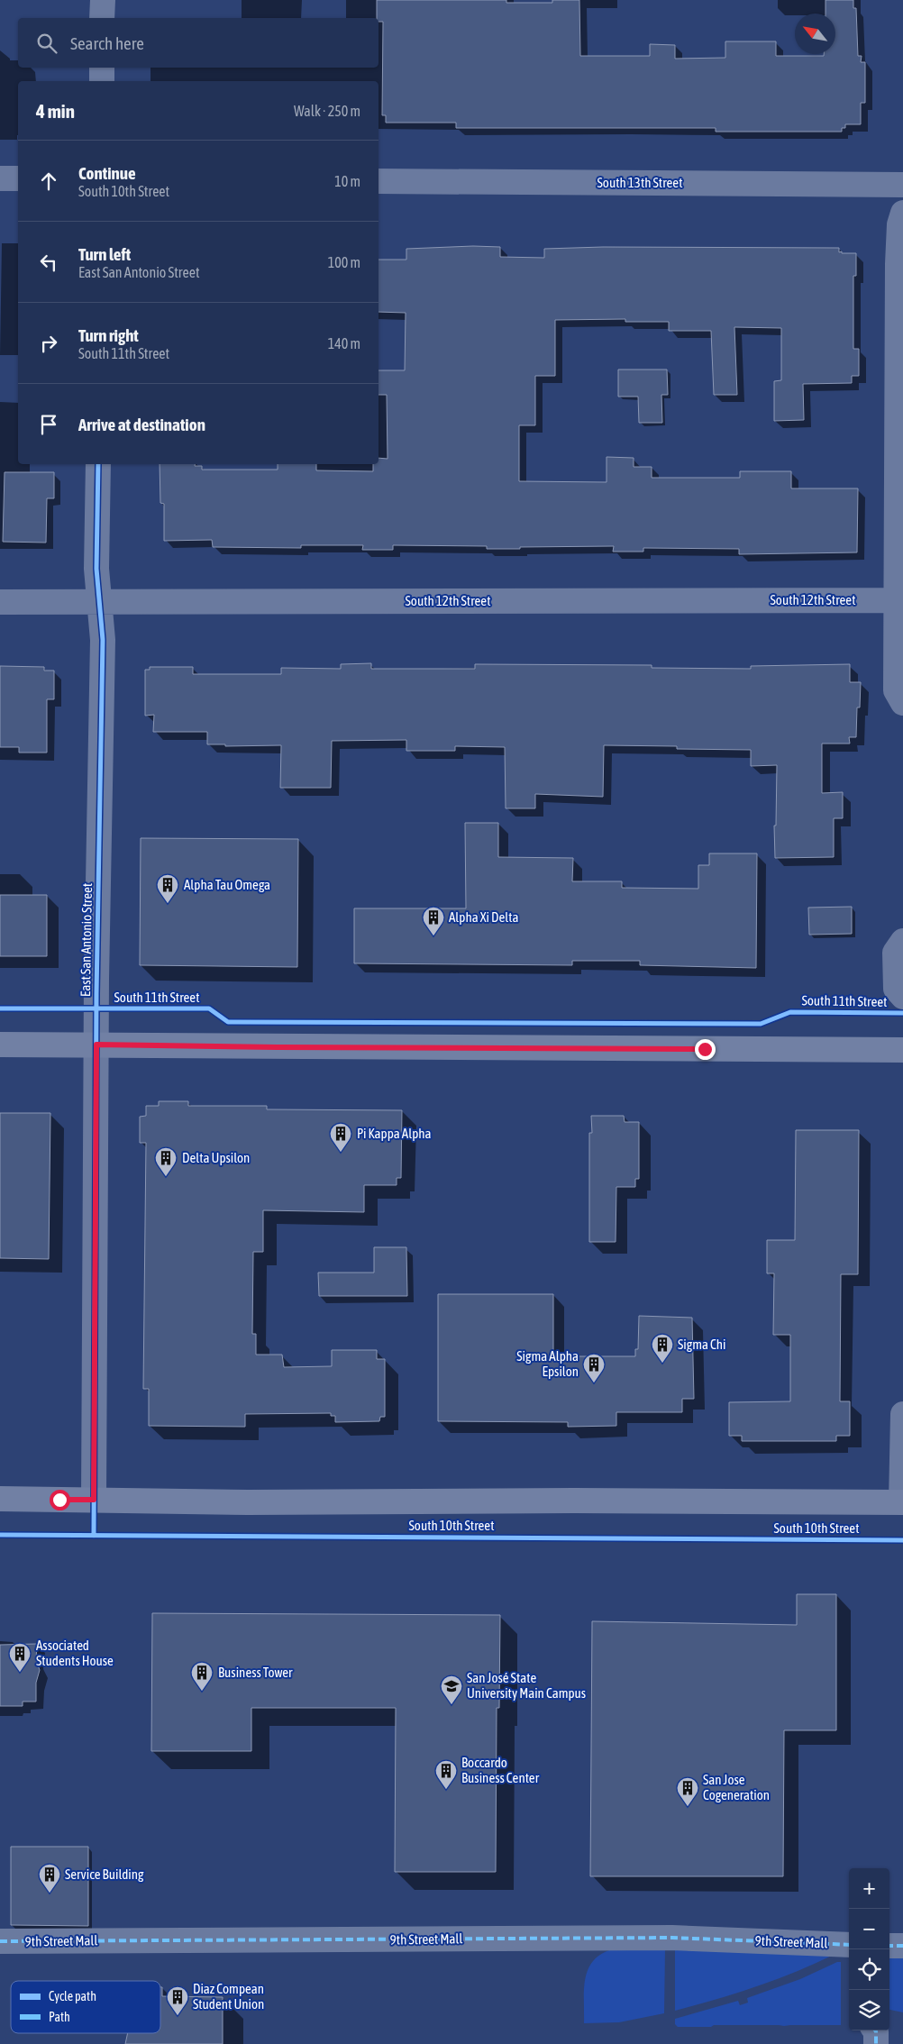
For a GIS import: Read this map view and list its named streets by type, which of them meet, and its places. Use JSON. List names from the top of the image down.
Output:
{
  "streets": {
    "main road": ["South 10th Street"],
    "street": [
      "South 13th Street",
      "South 12th Street",
      "East San Antonio Street",
      "9th Street Mall"
    ],
    "cycle path": ["South 11th Street"]
  },
  "crossings": [
    ["South 12th Street", "East San Antonio Street"],
    ["East San Antonio Street", "South 10th Street"]
  ],
  "places": {
    "building": [
      "Alpha Tau Omega",
      "Alpha Xi Delta",
      "Pi Kappa Alpha",
      "Delta Upsilon",
      "Sigma Chi",
      "Sigma Alpha Epsilon",
      "Associated Students House",
      "Business Tower",
      "Boccardo Business Center",
      "San Jose Cogeneration",
      "Service Building",
      "Diaz Compean Student Union"
    ],
    "school or university": ["San José State University Main Campus"]
  },
  "legend": ["Cycle path", "Path"],
  "north": "top left",
  "page": {
    "search": "Search here",
    "heading": ["4 min", "Walk · 250 m"],
    "list": [
      ["Continue", "South 10th Street", "10 m"],
      ["Turn left", "East San Antonio Street", "100 m"],
      ["Turn right", "South 11th Street", "140 m"],
      "Arrive at destination"
    ],
    "map_buttons": ["+", "−"]
  }
}
